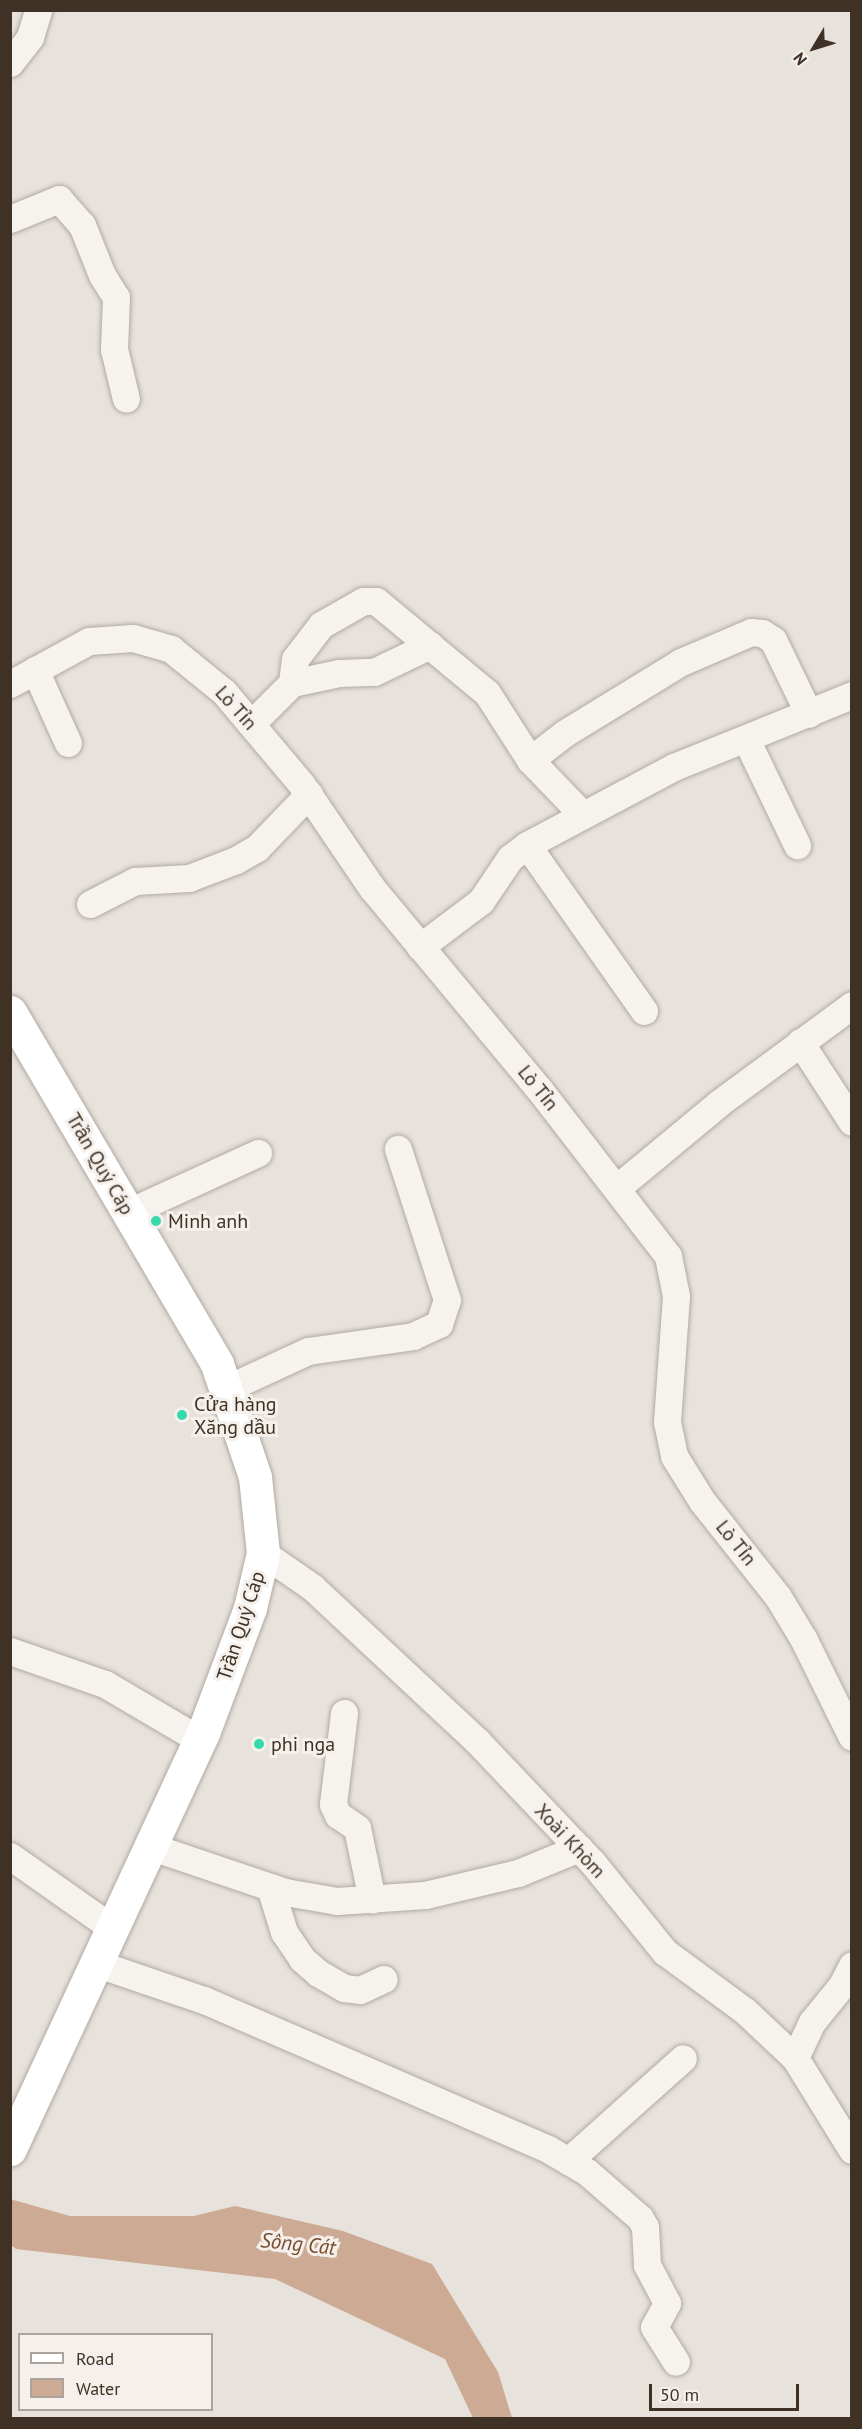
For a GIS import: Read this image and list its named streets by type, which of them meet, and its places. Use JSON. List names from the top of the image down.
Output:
{
  "streets": {
    "main road": ["Trần Quý Cáp"],
    "street": ["Lò Tỉn", "Xoài Khòm"]
  },
  "crossings": [
    ["Trần Quý Cáp", "Xoài Khòm"]
  ],
  "water": ["Sông Cát"],
  "places": ["Minh anh", "Cửa hàng Xăng dầu", "phi nga"],
  "legend": ["Road", "Water"],
  "scale_bar": "50 m",
  "north": "bottom left"
}
